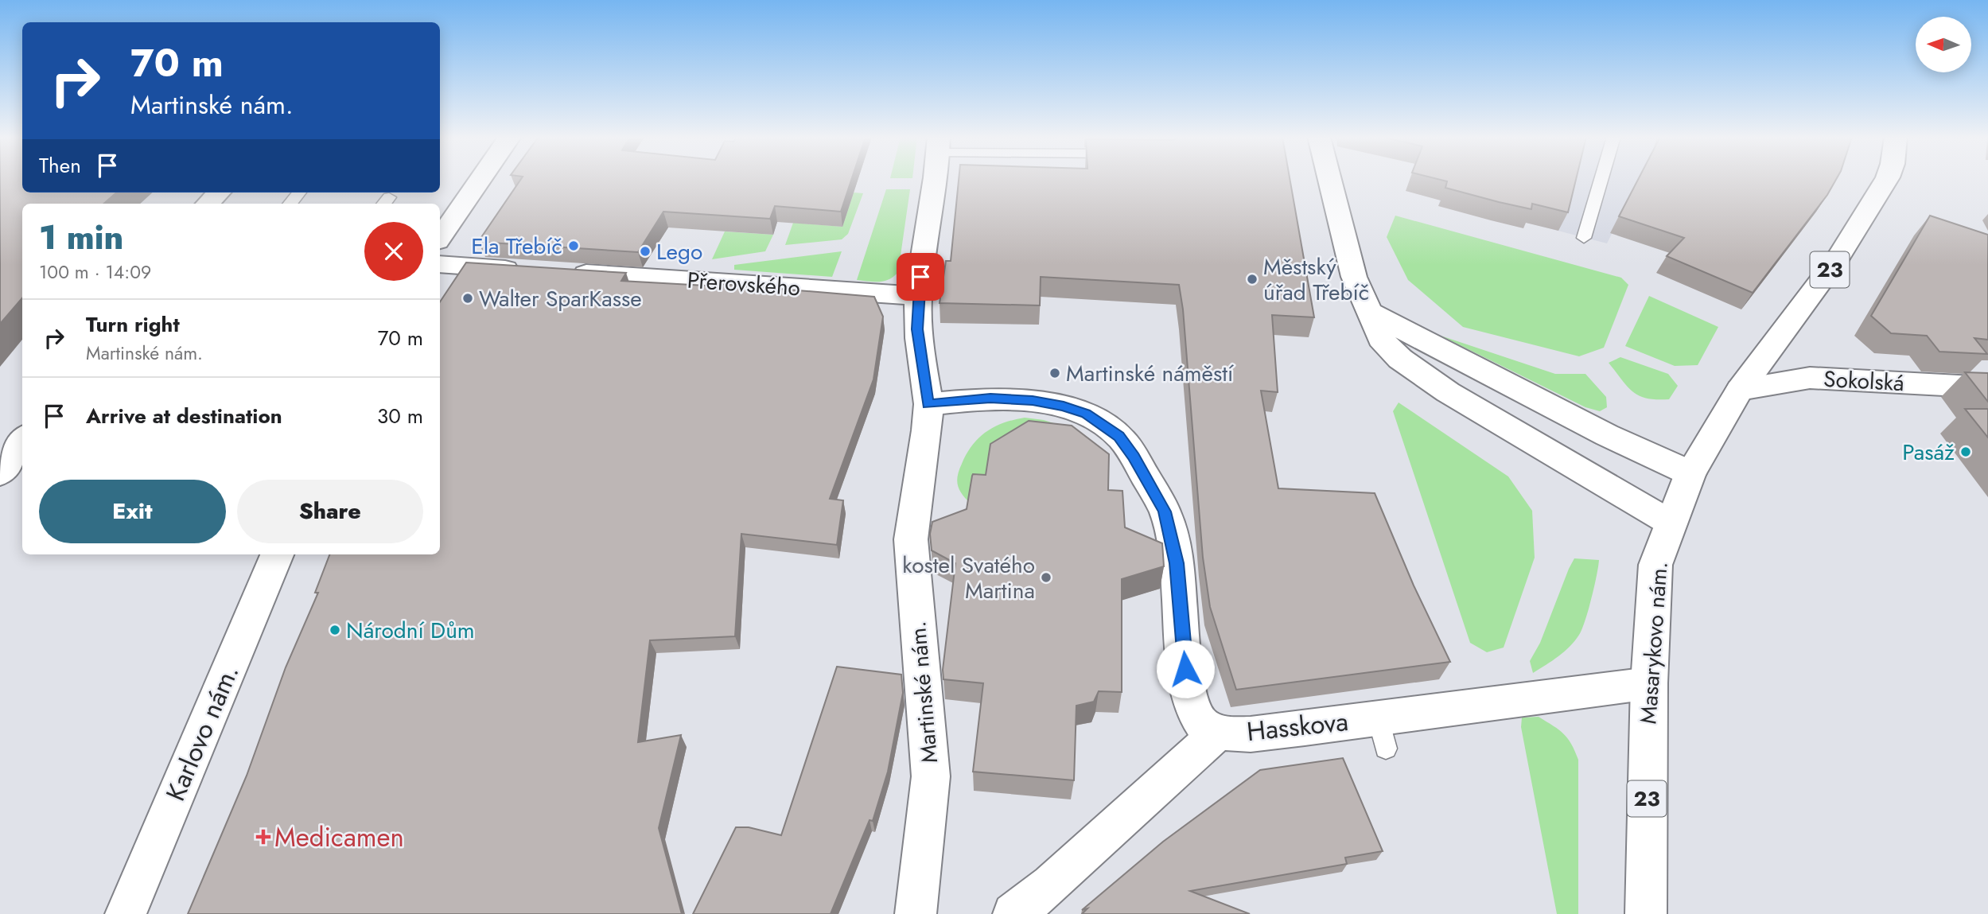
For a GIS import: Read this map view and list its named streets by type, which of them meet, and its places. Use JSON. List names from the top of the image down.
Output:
{
  "streets": {
    "street": [
      "23",
      "Přerovského",
      "Sokolská",
      "Masarykovo nám.",
      "Martinské nám.",
      "Hasskova",
      "Karlovo nám."
    ]
  },
  "crossings": [
    ["23", "Sokolská"],
    ["23", "Masarykovo nám."],
    ["Přerovského", "Martinské nám."],
    ["Sokolská", "Masarykovo nám."],
    ["Masarykovo nám.", "Hasskova"]
  ],
  "places": {
    "other": [
      "Ela Třebíč",
      "Lego",
      "Městský úřad Třebíč",
      "Walter SparKasse",
      "Martinské náměstí",
      "Pasáž",
      "kostel Svatého Martina",
      "Národní Dům"
    ],
    "health": ["Medicamen"]
  },
  "north": "left",
  "page": {
    "turn": ["70 m", "Martinské nám."],
    "then": "Then",
    "heading": ["1 min", "100 m · 14:09"],
    "list": [
      {
        "name": "Turn right",
        "note": "Martinské nám.",
        "value": "70 m"
      },
      {
        "name": "Arrive at destination",
        "value": "30 m"
      }
    ],
    "buttons": ["Exit", "Share"]
  }
}
